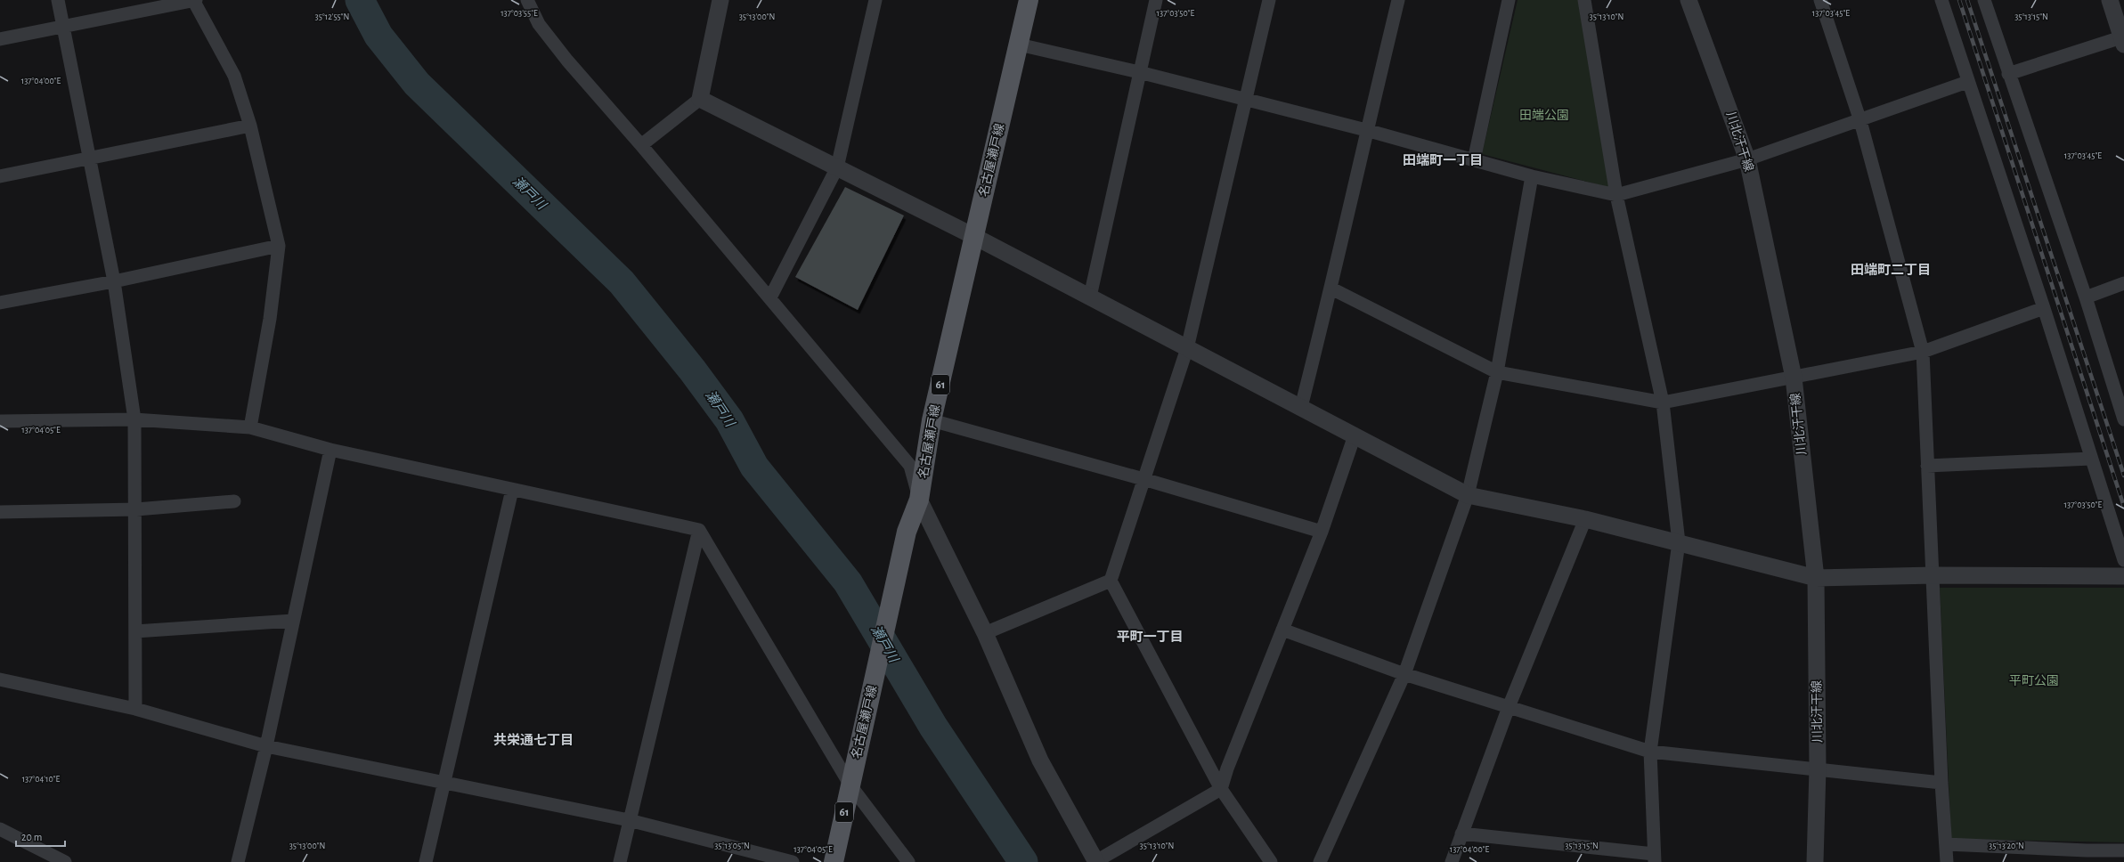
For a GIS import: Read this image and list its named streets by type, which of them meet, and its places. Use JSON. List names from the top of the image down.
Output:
{
  "streets": {
    "main road": ["名古屋瀬戸線", "61"],
    "street": ["川北汗干線"]
  },
  "districts": [
    "田端町一丁目",
    "田端町二丁目",
    "平町一丁目",
    "共栄通七丁目"
  ],
  "water": ["瀬戸川"],
  "parks": ["田端公園", "平町公園"],
  "scale_bar": "20 m",
  "coordinates": [
    "137°03'55\"E",
    "137°03'45\"E",
    "137°03'50\"E",
    "35°12'55\"N",
    "35°13'00\"N",
    "35°13'10\"N",
    "35°13'15\"N",
    "137°04'00\"E",
    "137°04'05\"E",
    "137°04'10\"E",
    "35°13'05\"N",
    "35°13'20\"N"
  ]
}
